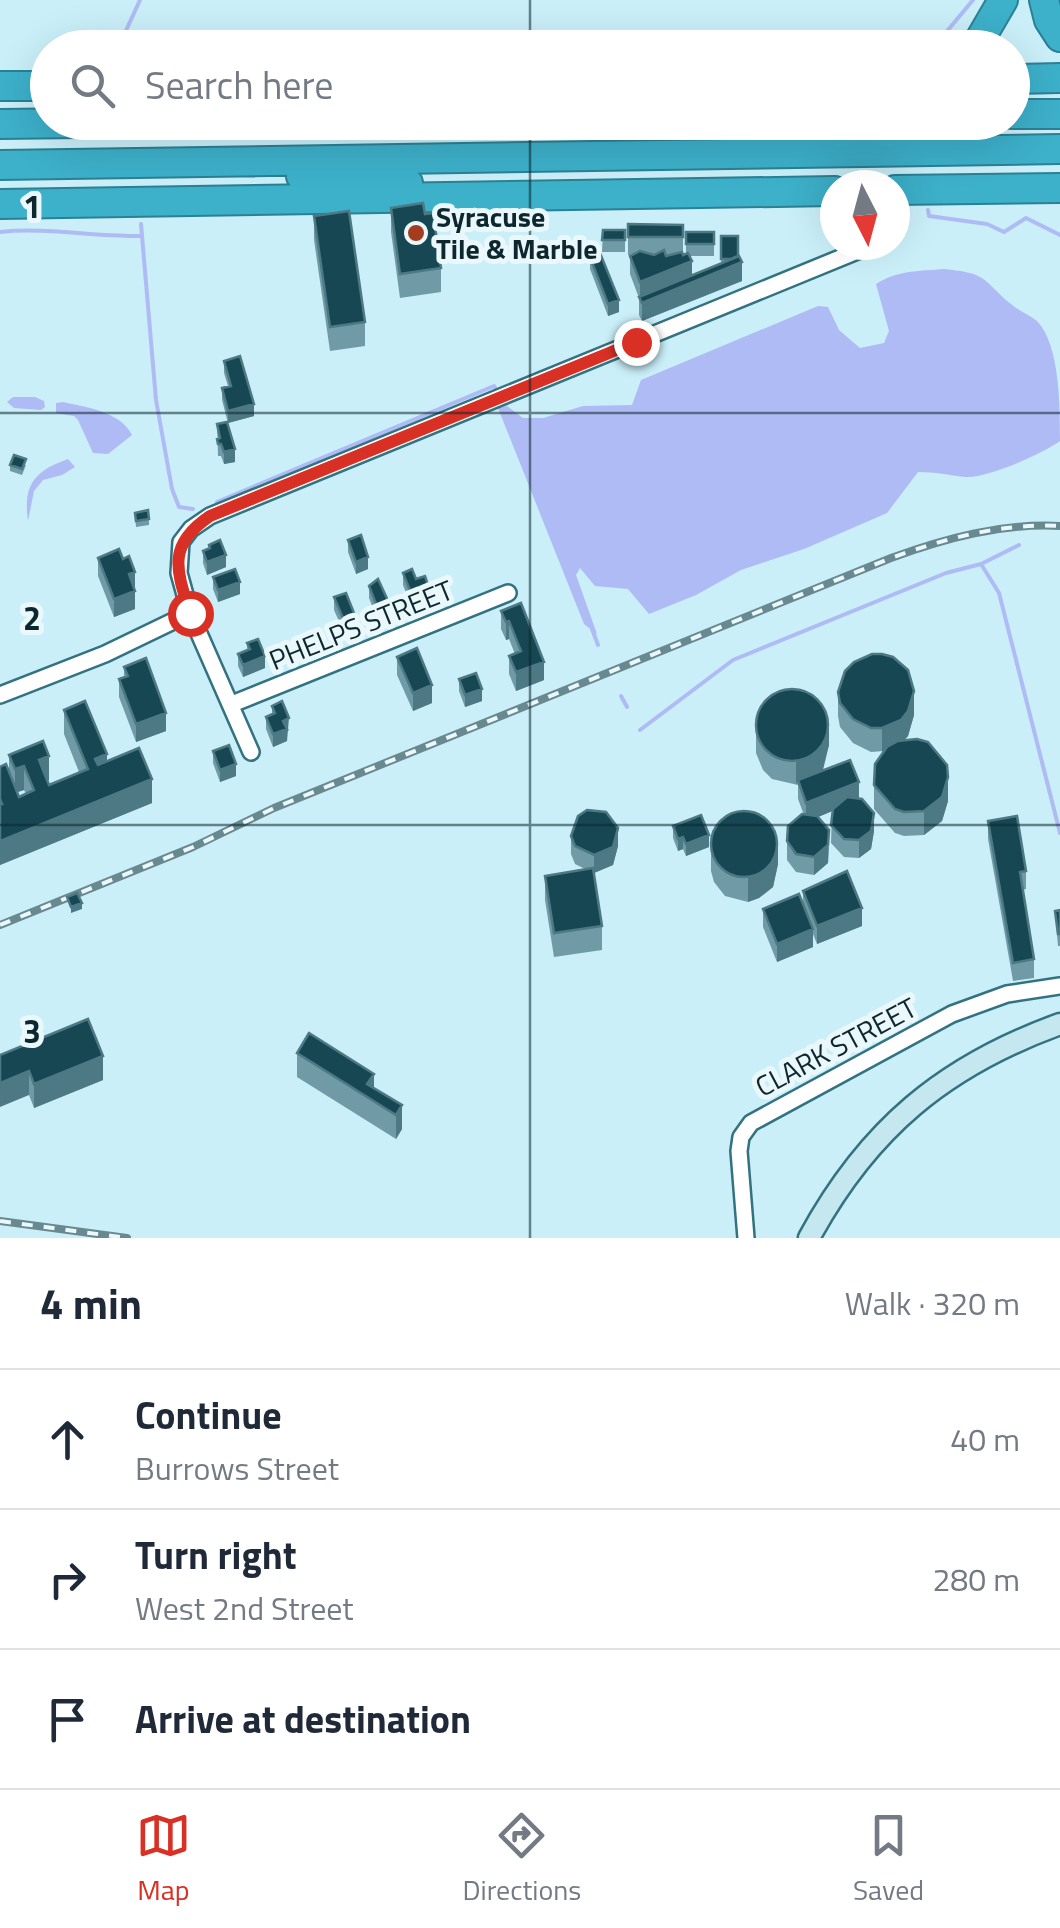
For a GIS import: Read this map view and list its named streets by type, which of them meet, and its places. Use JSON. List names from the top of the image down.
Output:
{
  "streets": {
    "street": ["PHELPS STREET", "CLARK STREET"]
  },
  "places": ["Syracuse Tile & Marble"],
  "north": "bottom",
  "page": {
    "search": "Search here",
    "heading": ["4 min", "Walk · 320 m"],
    "list": [
      ["Continue", "Burrows Street", "40 m"],
      ["Turn right", "West 2nd Street", "280 m"],
      "Arrive at destination"
    ],
    "nav": ["Map", "Directions", "Saved"]
  },
  "grid": {
    "rows": ["1", "2", "3"]
  }
}
